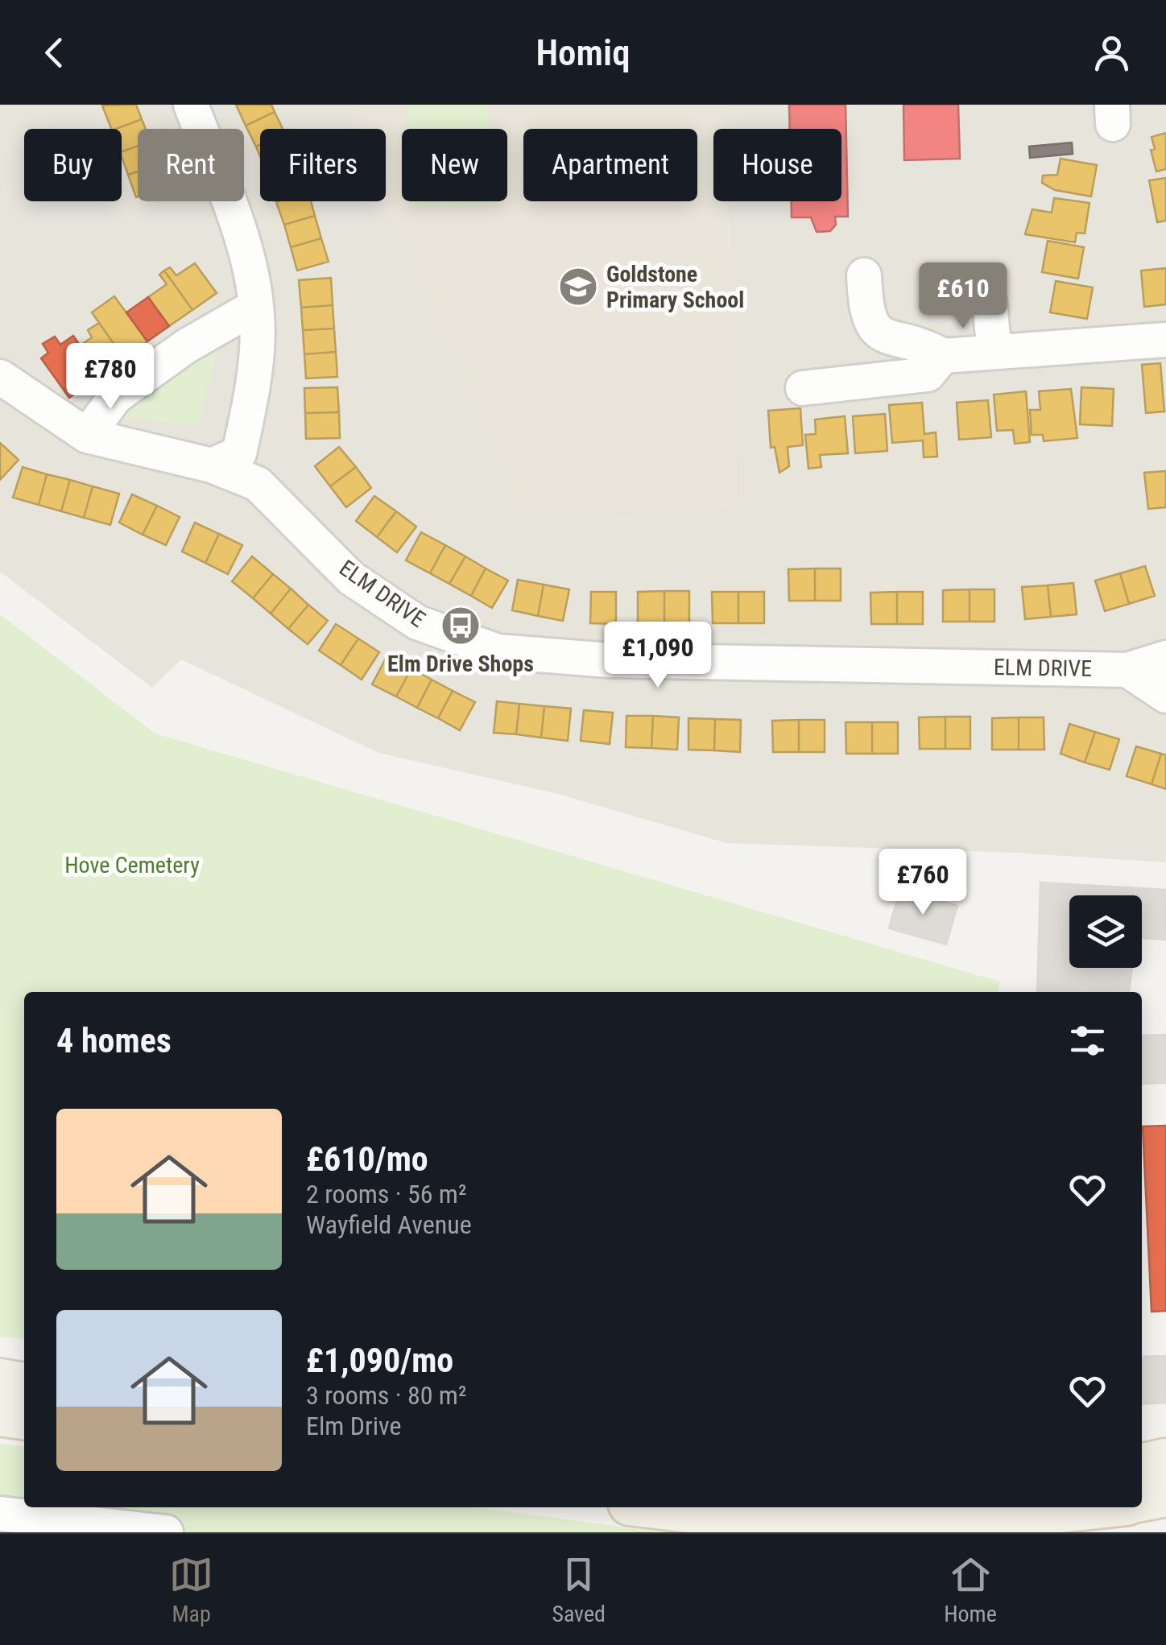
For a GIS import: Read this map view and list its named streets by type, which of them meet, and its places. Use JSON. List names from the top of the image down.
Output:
{
  "streets": {
    "street": ["ELM DRIVE"]
  },
  "parks": ["Hove Cemetery"],
  "places": {
    "school or university": ["Goldstone Primary School"],
    "bus stop": ["Elm Drive Shops"]
  },
  "page": {
    "header": "Homiq",
    "chip": [
      "Buy",
      "Rent",
      "Filters",
      "New",
      "Apartment",
      "House"
    ],
    "price": [
      "£610",
      "£780",
      "£1,090",
      "£760"
    ],
    "heading": "4 homes",
    "list": [
      {
        "name": "£610/mo",
        "note": "2 rooms · 56 m² · Wayfield Avenue"
      },
      {
        "name": "£1,090/mo",
        "note": "3 rooms · 80 m² · Elm Drive"
      }
    ],
    "tabs": ["Map", "Saved", "Home"]
  }
}
